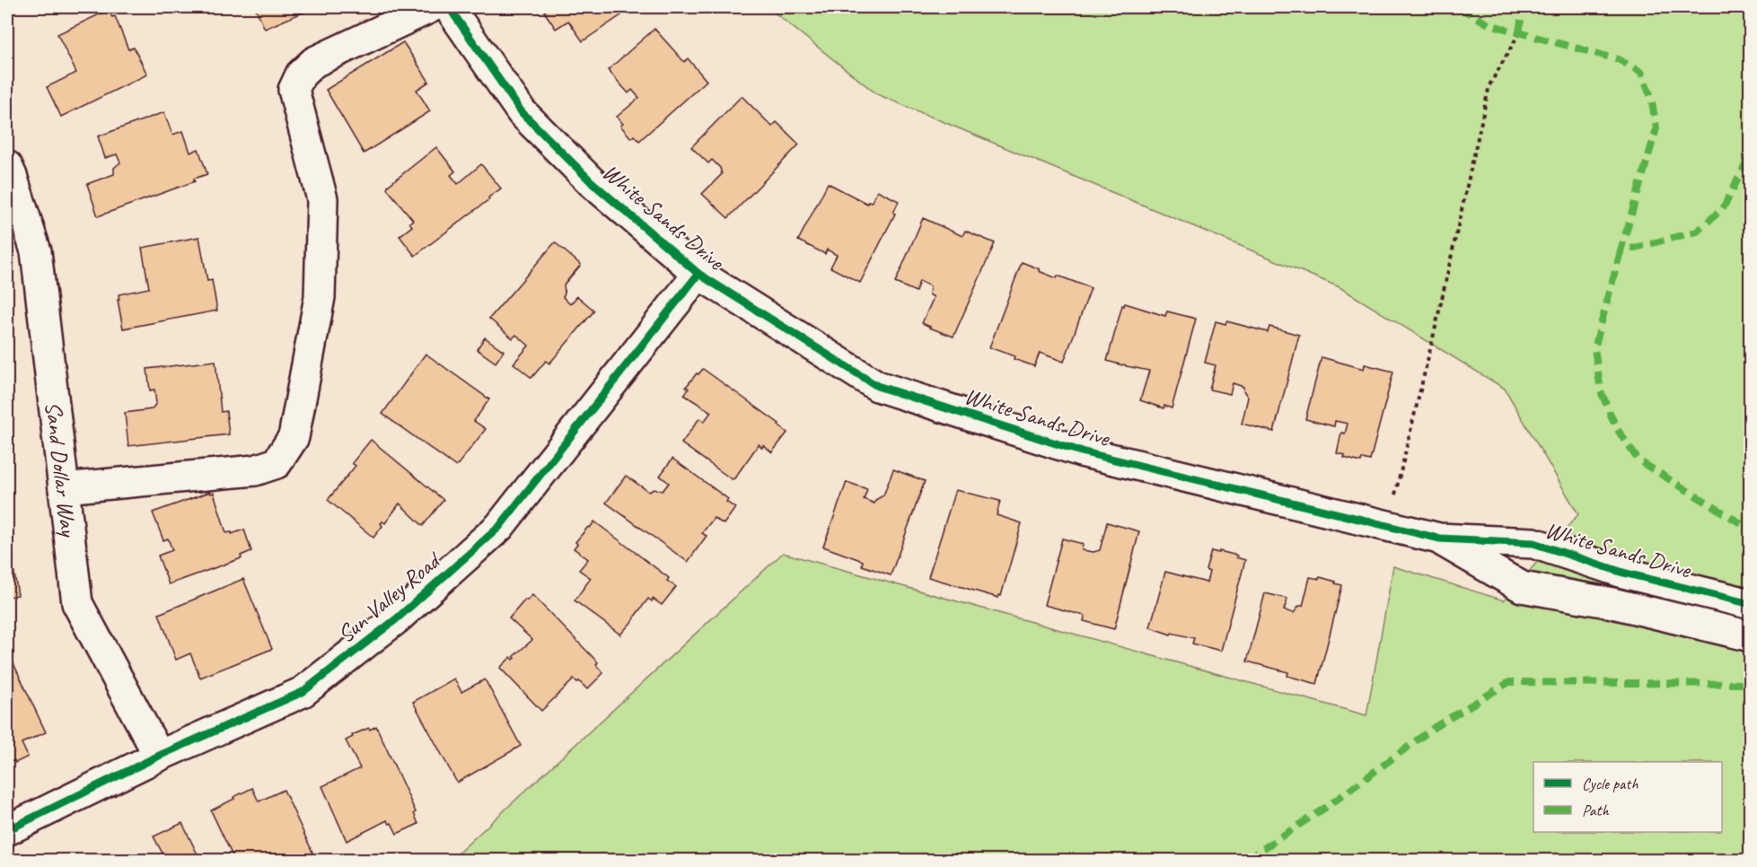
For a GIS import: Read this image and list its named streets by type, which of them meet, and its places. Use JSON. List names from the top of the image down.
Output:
{
  "streets": {
    "street": ["White Sands Drive", "Sand Dollar Way", "Sun Valley Road"]
  },
  "crossings": [
    ["White Sands Drive", "Sun Valley Road"],
    ["Sand Dollar Way", "Sun Valley Road"]
  ],
  "legend": ["Cycle path", "Path"]
}
